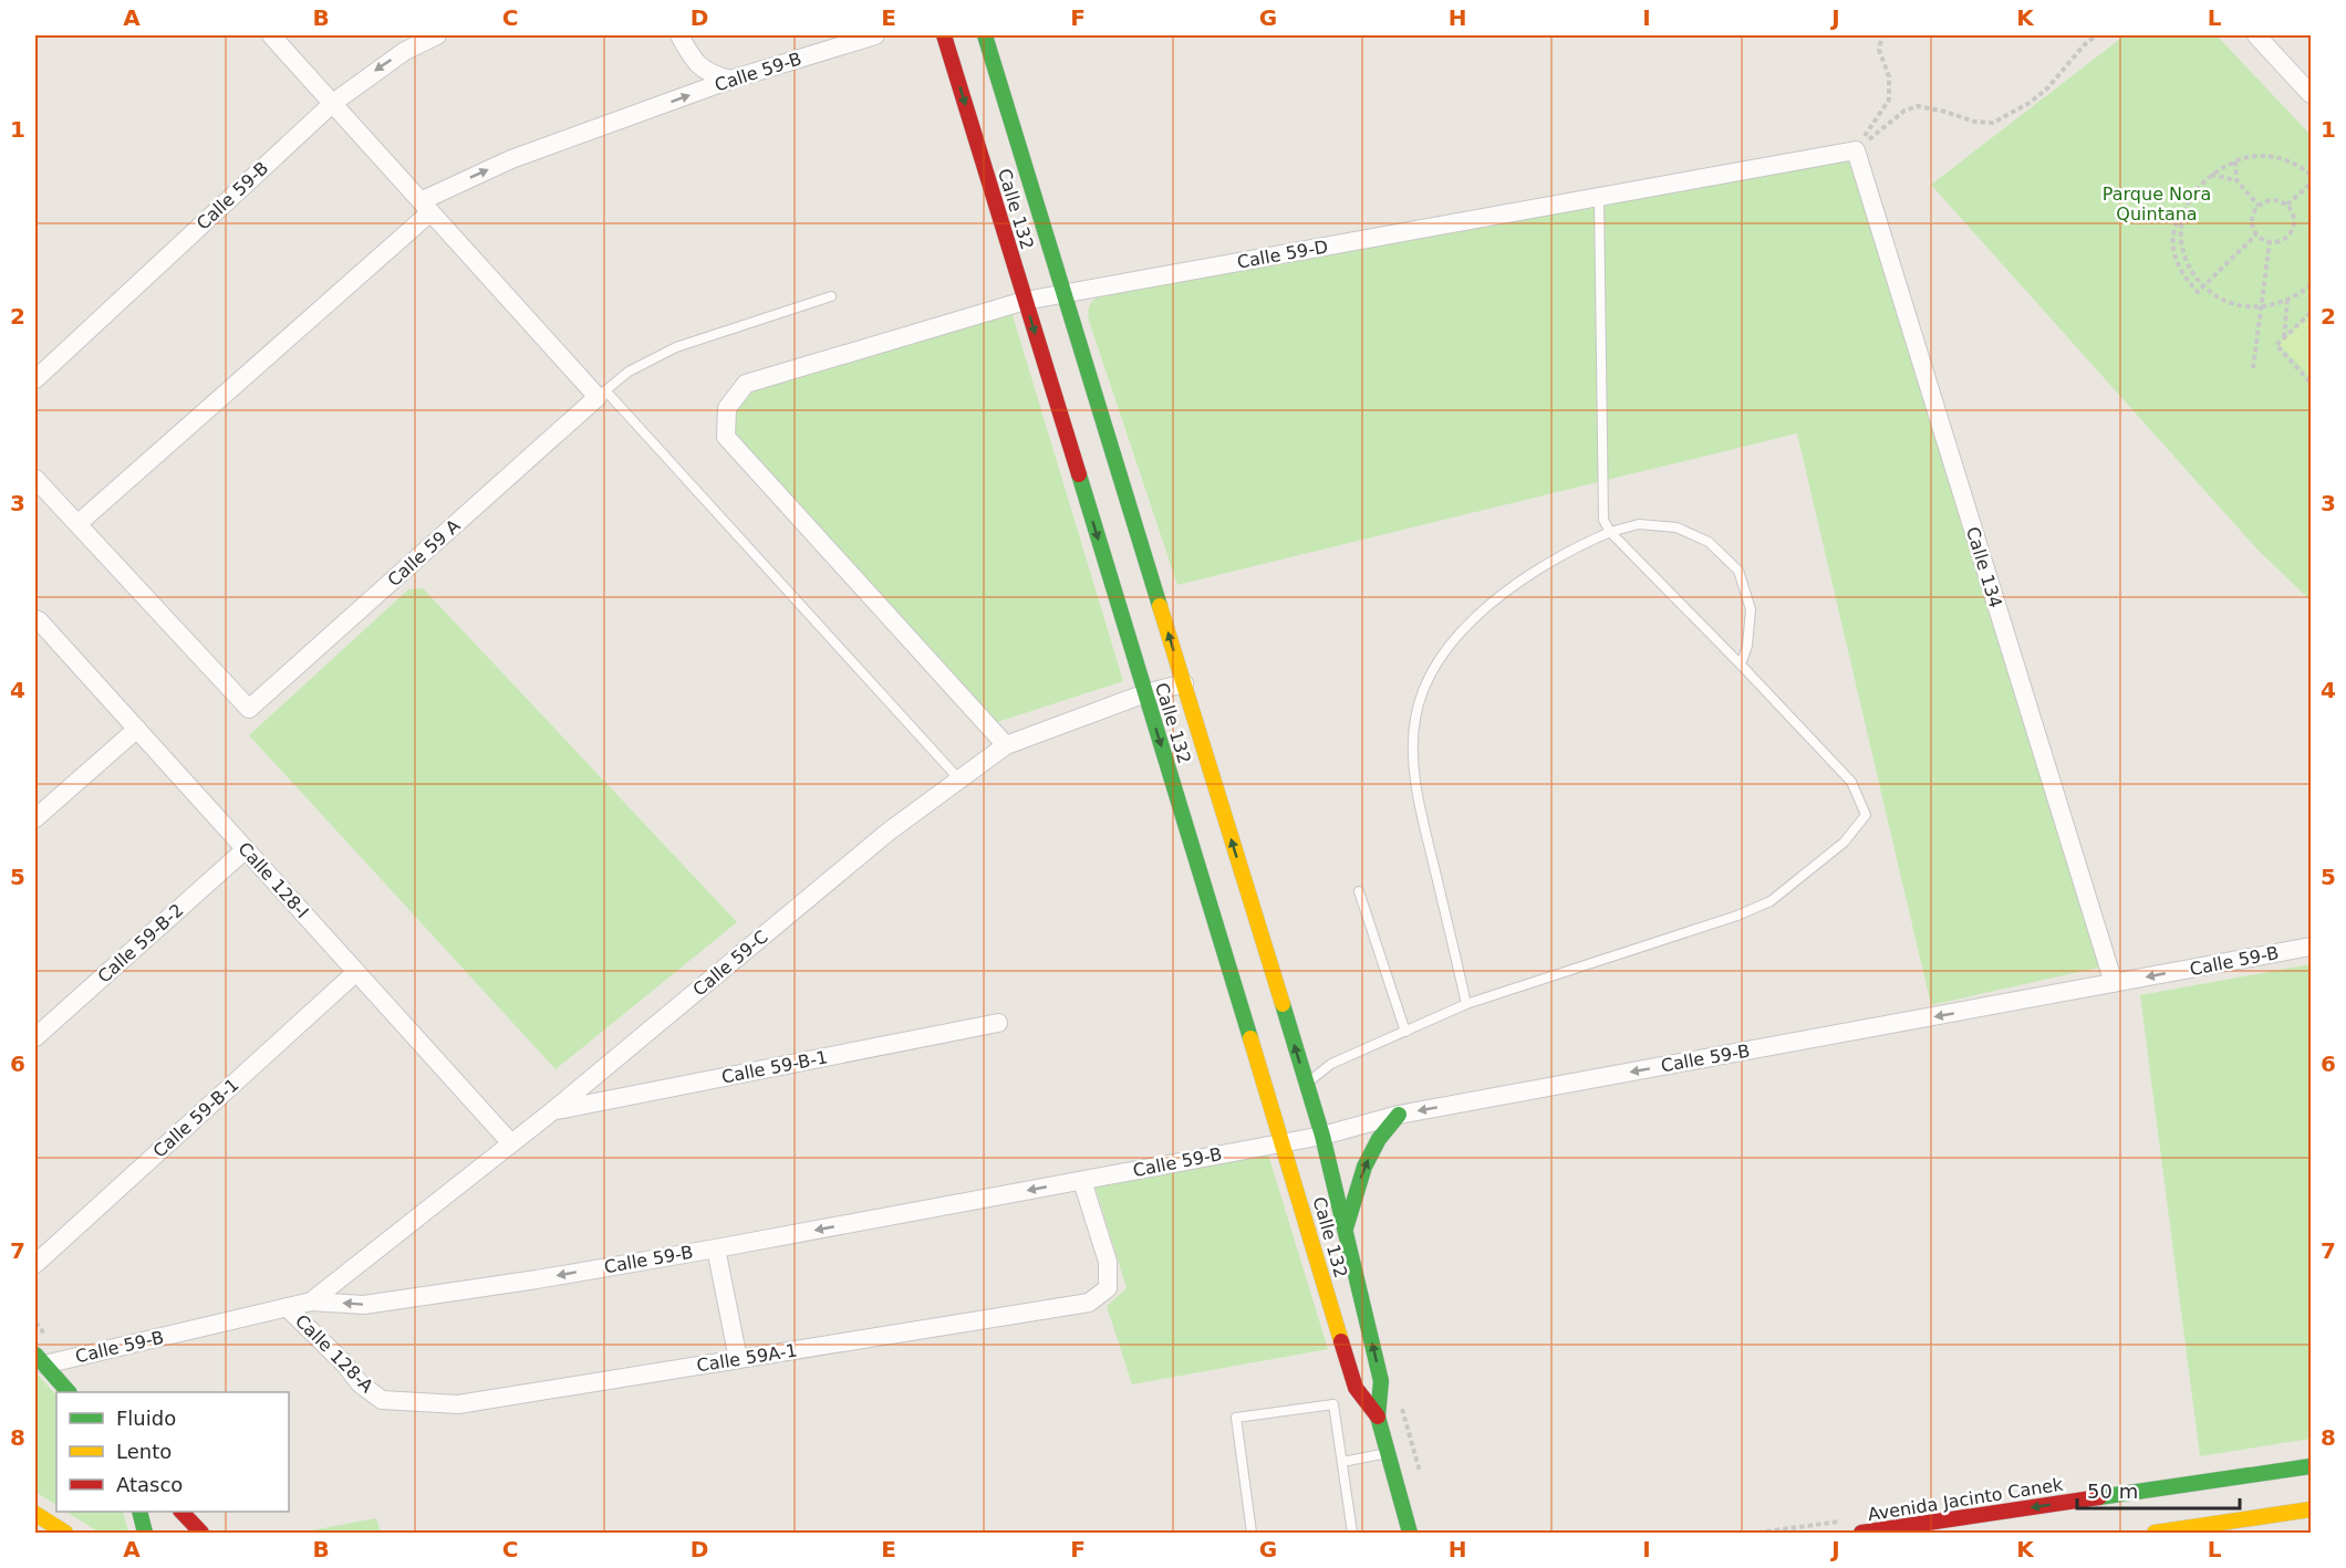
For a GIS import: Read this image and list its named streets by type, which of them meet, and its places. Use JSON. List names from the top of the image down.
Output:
{
  "streets": {
    "street": [
      "Calle 59-B",
      "Calle 132",
      "Calle 59-D",
      "Calle 59 A",
      "Calle 134",
      "Calle 128-I",
      "Calle 59-B-2",
      "Calle 59-C",
      "Calle 59-B-1",
      "Calle 128-A",
      "Calle 59A-1",
      "Avenida Jacinto Canek"
    ]
  },
  "crossings": [
    ["Calle 59-B", "Calle 132"],
    ["Calle 59-B", "Calle 59 A"],
    ["Calle 59-B", "Calle 134"],
    ["Calle 59-B", "Calle 59-C"],
    ["Calle 59-B", "Calle 128-A"],
    ["Calle 59-B", "Calle 59A-1"],
    ["Calle 132", "Calle 59-D"],
    ["Calle 132", "Calle 59-C"],
    ["Calle 59-D", "Calle 134"],
    ["Calle 59-D", "Calle 59-C"],
    ["Calle 128-I", "Calle 59-B-2"],
    ["Calle 128-I", "Calle 59-C"],
    ["Calle 128-I", "Calle 59-B-1"],
    ["Calle 59-C", "Calle 59-B-1"],
    ["Calle 128-A", "Calle 59A-1"]
  ],
  "parks": ["Parque Nora Quintana"],
  "legend": ["Fluido", "Lento", "Atasco"],
  "scale_bar": "50 m",
  "grid": {
    "columns": [
      "A",
      "B",
      "C",
      "D",
      "E",
      "F",
      "G",
      "H",
      "I",
      "J",
      "K",
      "L"
    ],
    "rows": [
      "1",
      "2",
      "3",
      "4",
      "5",
      "6",
      "7",
      "8"
    ]
  }
}
